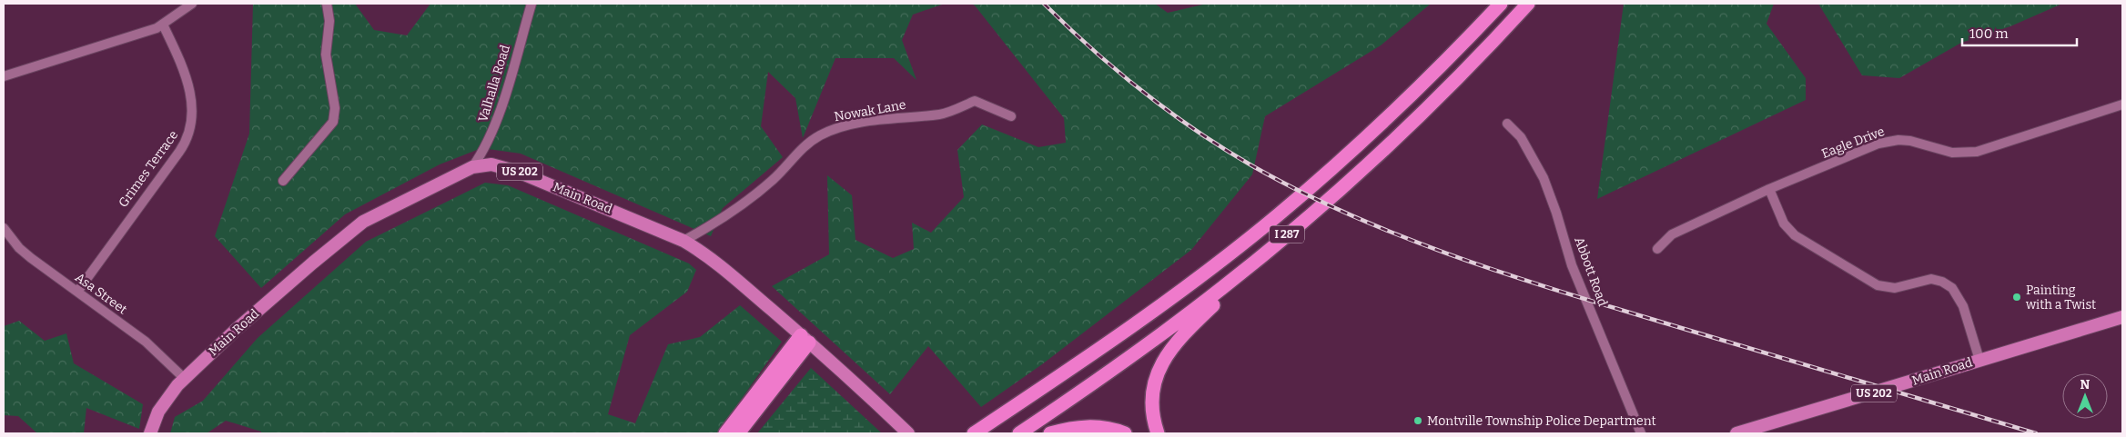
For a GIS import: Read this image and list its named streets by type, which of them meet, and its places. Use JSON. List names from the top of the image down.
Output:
{
  "streets": {
    "highway": ["I 287"],
    "main road": ["US 202", "Main Road"],
    "street": [
      "Valhalla Road",
      "Nowak Lane",
      "Eagle Drive",
      "Grimes Terrace",
      "Abbott Road",
      "Asa Street"
    ]
  },
  "crossings": [
    ["Valhalla Road", "Main Road"],
    ["Nowak Lane", "Main Road"],
    ["Grimes Terrace", "Asa Street"],
    ["Main Road", "Asa Street"]
  ],
  "places": ["Painting with a Twist", "Montville Township Police Department"],
  "scale_bar": "100 m",
  "north": "top"
}
